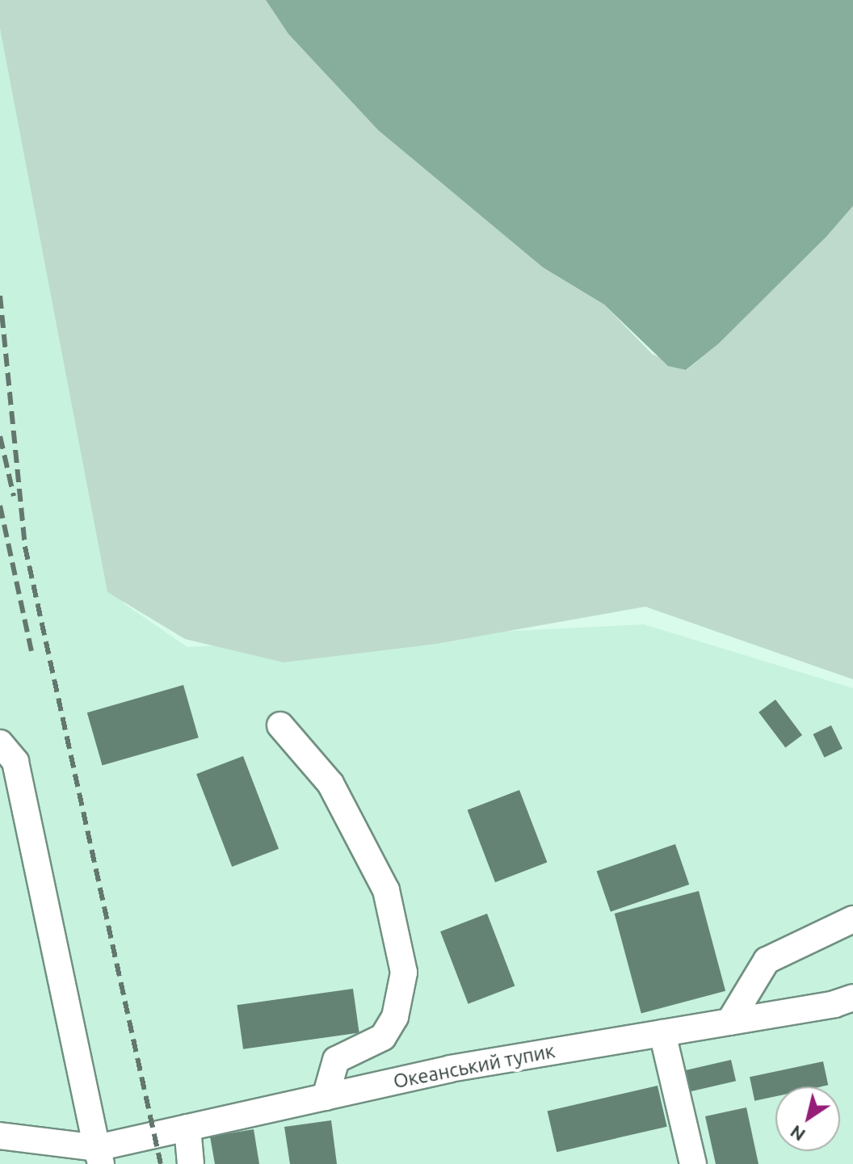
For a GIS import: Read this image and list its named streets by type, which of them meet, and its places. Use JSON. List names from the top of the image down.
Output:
{
  "streets": {
    "street": ["Океанський тупик"]
  },
  "north": "bottom left"
}
